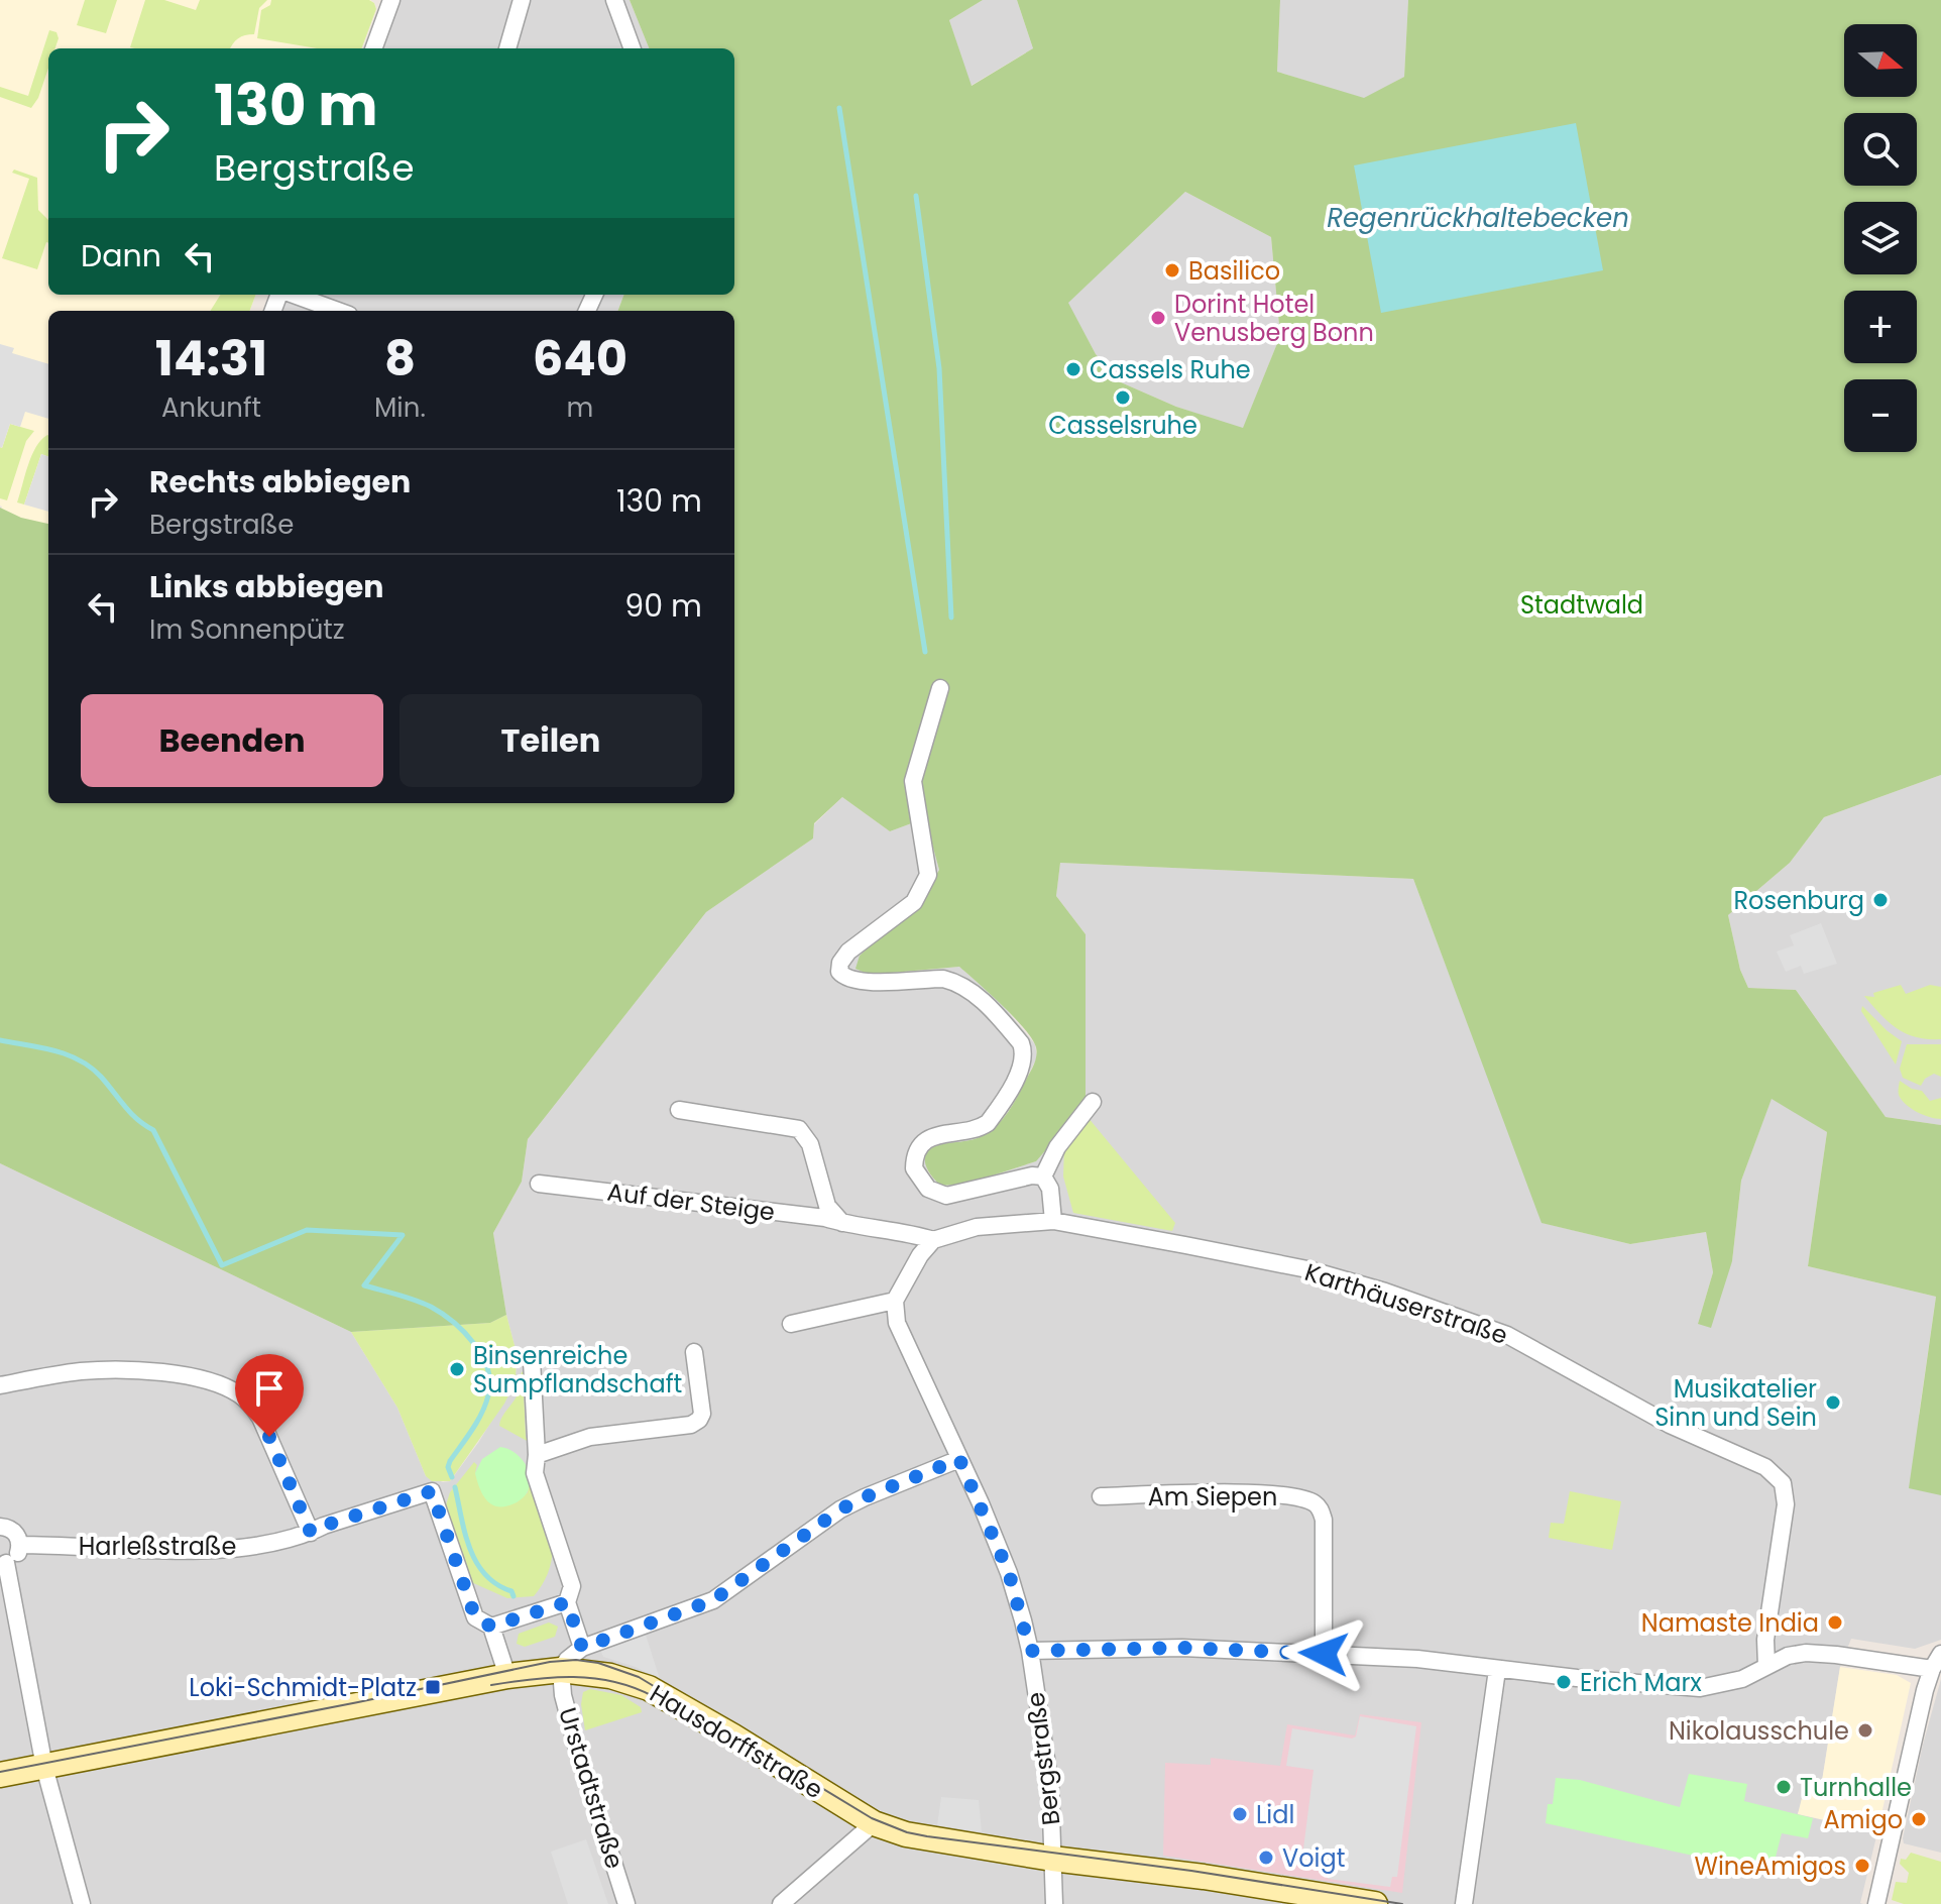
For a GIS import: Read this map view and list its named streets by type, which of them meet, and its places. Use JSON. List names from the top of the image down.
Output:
{
  "streets": {
    "main road": ["Hausdorffstraße"],
    "street": [
      "Auf der Steige",
      "Karthäuserstraße",
      "Am Siepen",
      "Harleßstraße",
      "Bergstraße",
      "Urstadtstraße"
    ]
  },
  "crossings": [
    ["Hausdorffstraße", "Bergstraße"],
    ["Hausdorffstraße", "Urstadtstraße"]
  ],
  "water": ["Regenrückhaltebecken"],
  "parks": ["Stadtwald"],
  "places": {
    "other": [
      "Basilico",
      "Dorint Hotel Venusberg Bonn",
      "Cassels Ruhe",
      "Casselsruhe",
      "Rosenburg",
      "Binsenreiche Sumpflandschaft",
      "Musikatelier Sinn und Sein",
      "Namaste India",
      "Erich Marx",
      "Nikolausschule",
      "Turnhalle",
      "Lidl",
      "Amigo",
      "Voigt",
      "WineAmigos"
    ],
    "transit": ["Loki-Schmidt-Platz"]
  },
  "north": "right",
  "page": {
    "map_buttons": ["+", "−"],
    "turn": ["130 m", "Bergstraße"],
    "then": "Dann",
    "eta": [
      "14:31",
      "Ankunft",
      "8",
      "Min.",
      "640",
      "m"
    ],
    "list": [
      {
        "name": "Rechts abbiegen",
        "note": "Bergstraße",
        "value": "130 m"
      },
      {
        "name": "Links abbiegen",
        "note": "Im Sonnenpütz",
        "value": "90 m"
      }
    ],
    "buttons": ["Beenden", "Teilen"]
  }
}
